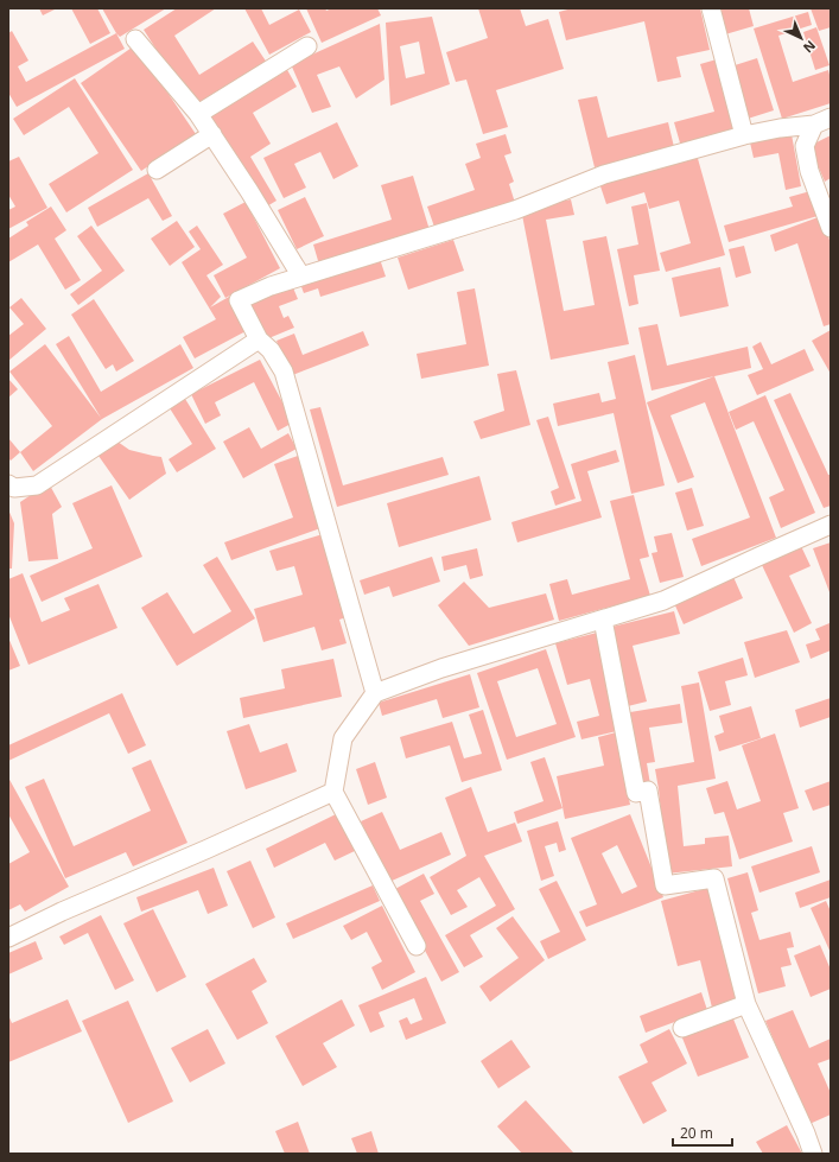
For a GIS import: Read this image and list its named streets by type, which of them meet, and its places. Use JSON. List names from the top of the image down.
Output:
{
  "scale_bar": "20 m",
  "north": "bottom right"
}
